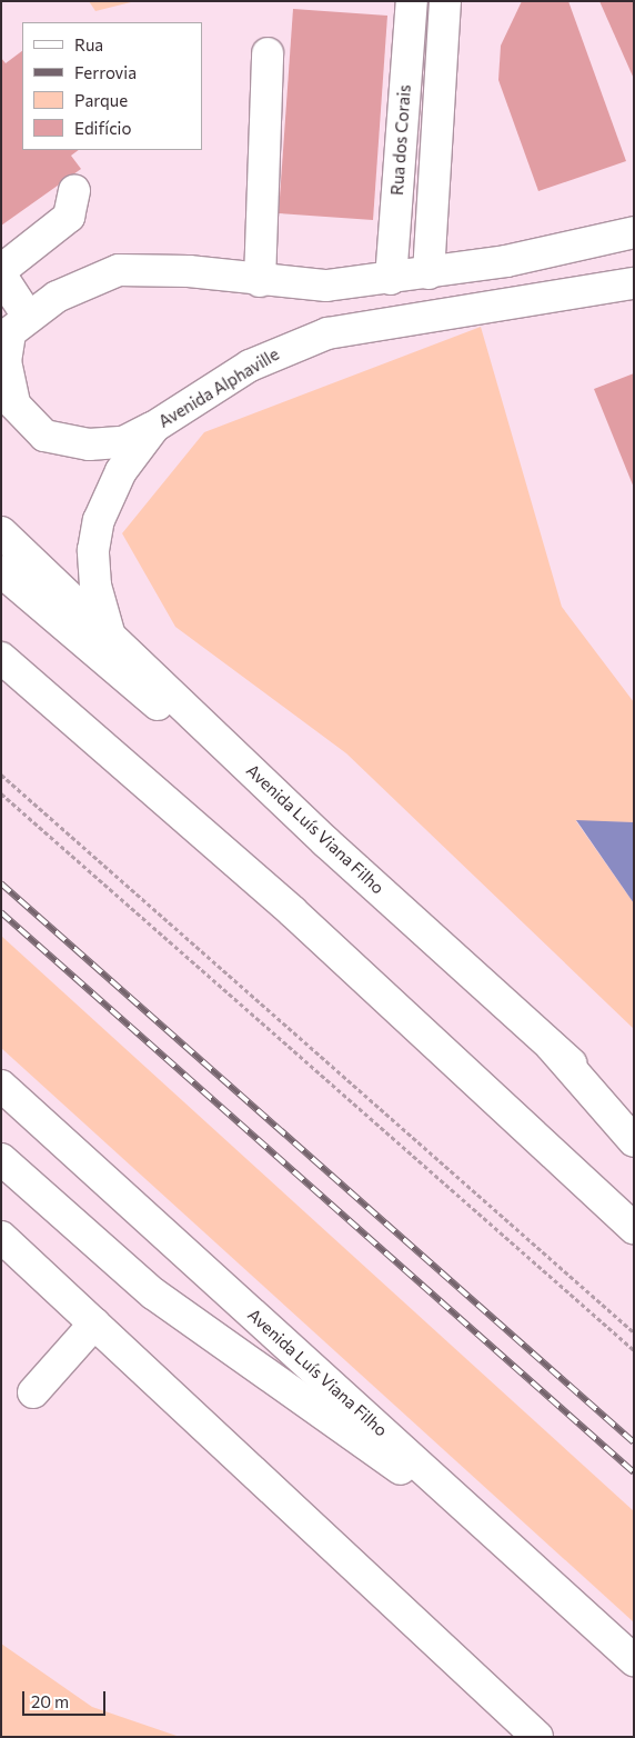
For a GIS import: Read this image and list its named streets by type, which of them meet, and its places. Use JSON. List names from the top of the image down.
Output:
{
  "streets": {
    "main road": ["Rua dos Corais", "Avenida Alphaville", "Avenida Luís Viana Filho"]
  },
  "crossings": [
    ["Avenida Alphaville", "Avenida Luís Viana Filho"]
  ],
  "legend": [
    "Rua",
    "Ferrovia",
    "Parque",
    "Edifício"
  ],
  "scale_bar": "20 m"
}
